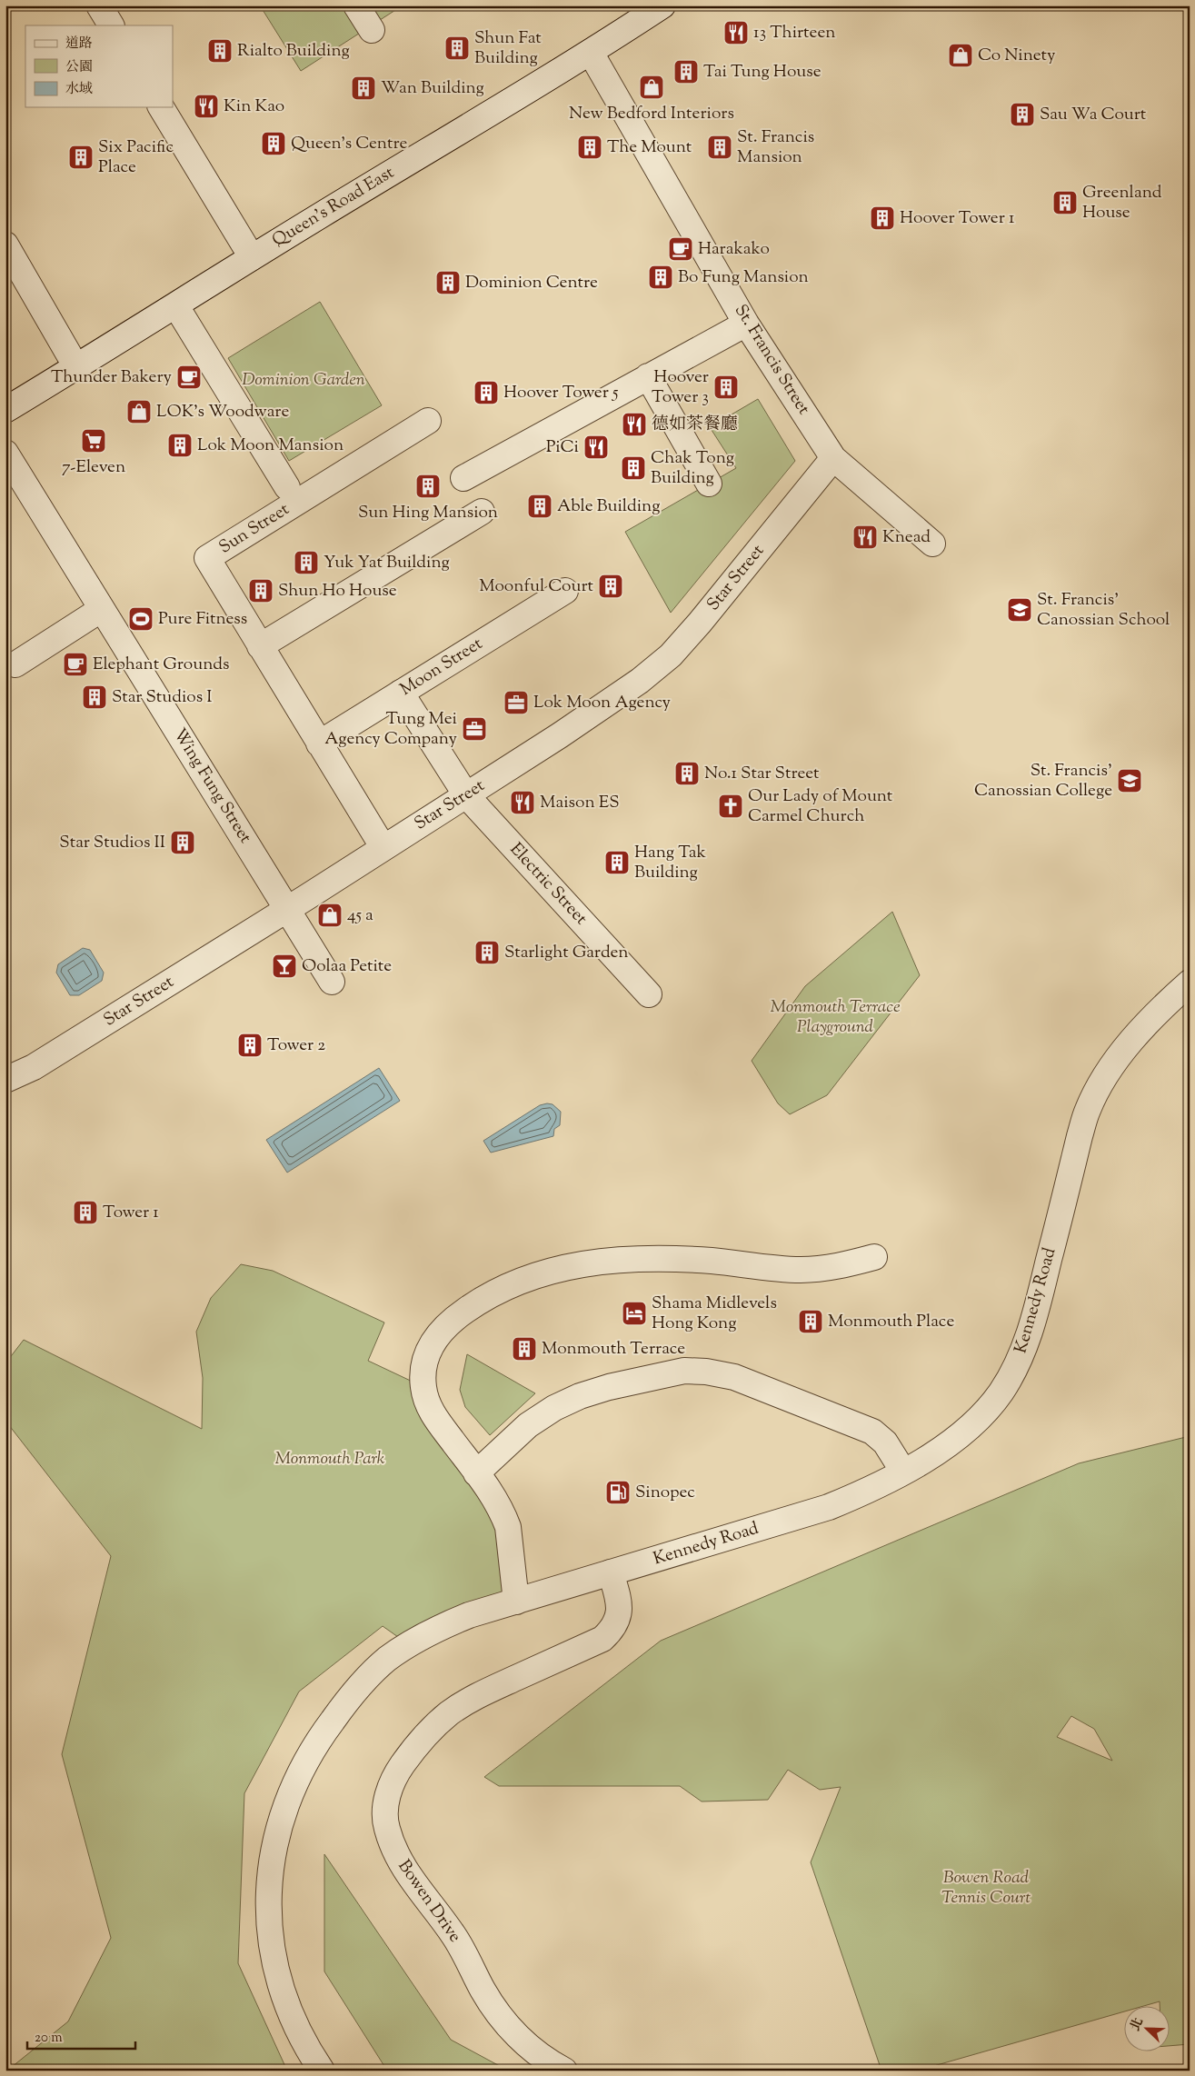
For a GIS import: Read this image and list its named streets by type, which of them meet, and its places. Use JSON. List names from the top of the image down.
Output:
{
  "streets": {
    "street": [
      "Queen's Road East",
      "St. Francis Street",
      "Sun Street",
      "Star Street",
      "Moon Street",
      "Wing Fung Street",
      "Electric Street",
      "Kennedy Road",
      "Bowen Drive"
    ]
  },
  "crossings": [
    ["Queen's Road East", "St. Francis Street"],
    ["St. Francis Street", "Star Street"],
    ["Sun Street", "Star Street"],
    ["Sun Street", "Moon Street"],
    ["Star Street", "Wing Fung Street"],
    ["Star Street", "Electric Street"],
    ["Moon Street", "Electric Street"],
    ["Kennedy Road", "Bowen Drive"]
  ],
  "parks": [
    "Dominion Garden",
    "Monmouth Terrace Playground",
    "Monmouth Park",
    "Bowen Road Tennis Court"
  ],
  "places": {
    "restaurant": [
      "13 Thirteen",
      "Kin Kao",
      "德如茶餐廳",
      "PiCi",
      "Knead",
      "Maison ES"
    ],
    "building": [
      "Shun Fat Building",
      "Rialto Building",
      "Tai Tung House",
      "Wan Building",
      "Sau Wa Court",
      "Queen's Centre",
      "The Mount",
      "St. Francis Mansion",
      "Six Pacific Place",
      "Greenland House",
      "Hoover Tower 1",
      "Bo Fung Mansion",
      "Dominion Centre",
      "Hoover Tower 3",
      "Hoover Tower 5",
      "Lok Moon Mansion",
      "Chak Tong Building",
      "Sun Hing Mansion",
      "Able Building",
      "Yuk Yat Building",
      "Moonful Court",
      "Shun Ho House",
      "Star Studios I",
      "No.1 Star Street",
      "Star Studios II",
      "Hang Tak Building",
      "Starlight Garden",
      "Tower 2",
      "Tower 1",
      "Monmouth Place",
      "Monmouth Terrace"
    ],
    "shop": [
      "Co Ninety",
      "New Bedford Interiors",
      "LOK's Woodware",
      "45 a"
    ],
    "cafe": ["Harakako", "Thunder Bakery", "Elephant Grounds"],
    "supermarket": ["7-Eleven"],
    "school or university": ["St. Francis' Canossian School", "St. Francis' Canossian College"],
    "sports": ["Pure Fitness"],
    "office": ["Lok Moon Agency", "Tung Mei Agency Company"],
    "church": ["Our Lady of Mount Carmel Church"],
    "bar": ["Oolaa Petite"],
    "hotel": ["Shama Midlevels Hong Kong"],
    "fuel station": ["Sinopec"]
  },
  "legend": ["道路", "公園", "水域"],
  "scale_bar": "20 m",
  "north": "top left"
}
